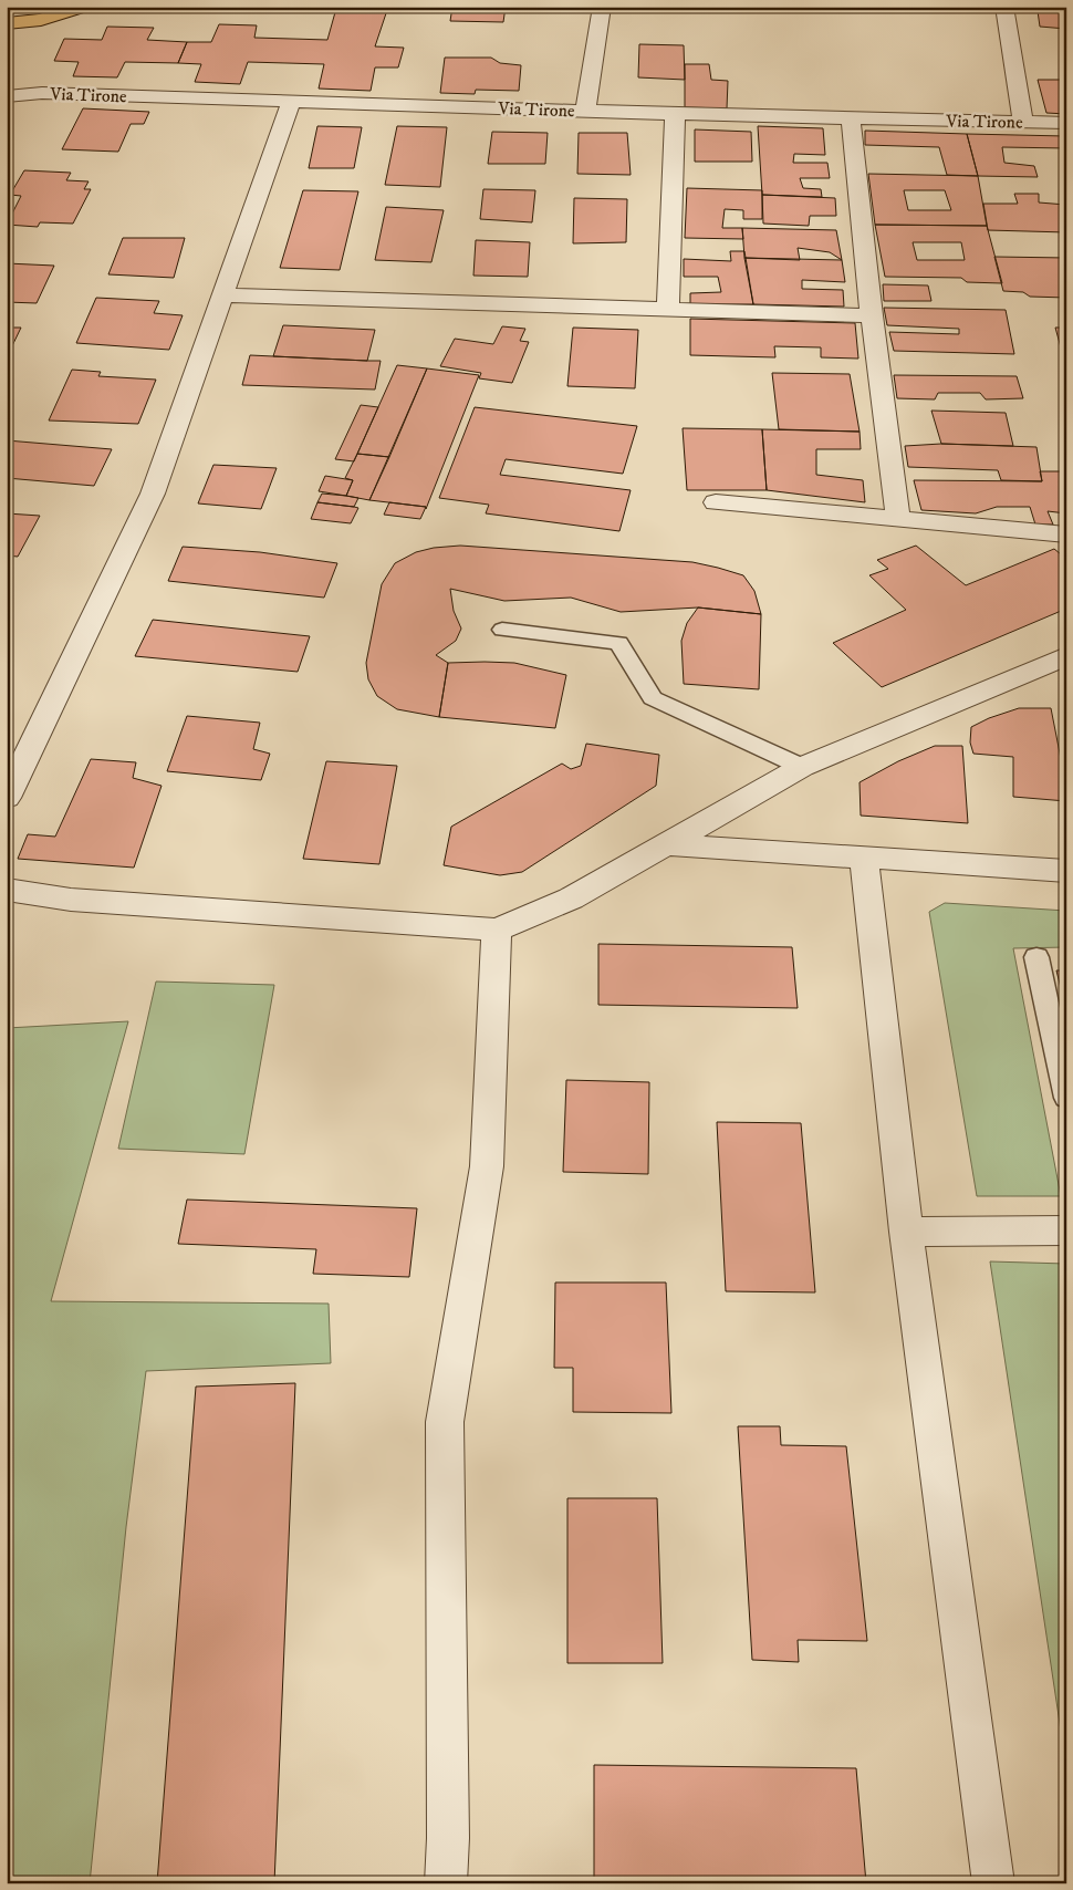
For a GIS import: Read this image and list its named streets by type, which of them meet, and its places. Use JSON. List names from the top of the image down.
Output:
{
  "streets": {
    "street": ["Via Tirone"]
  }
}
